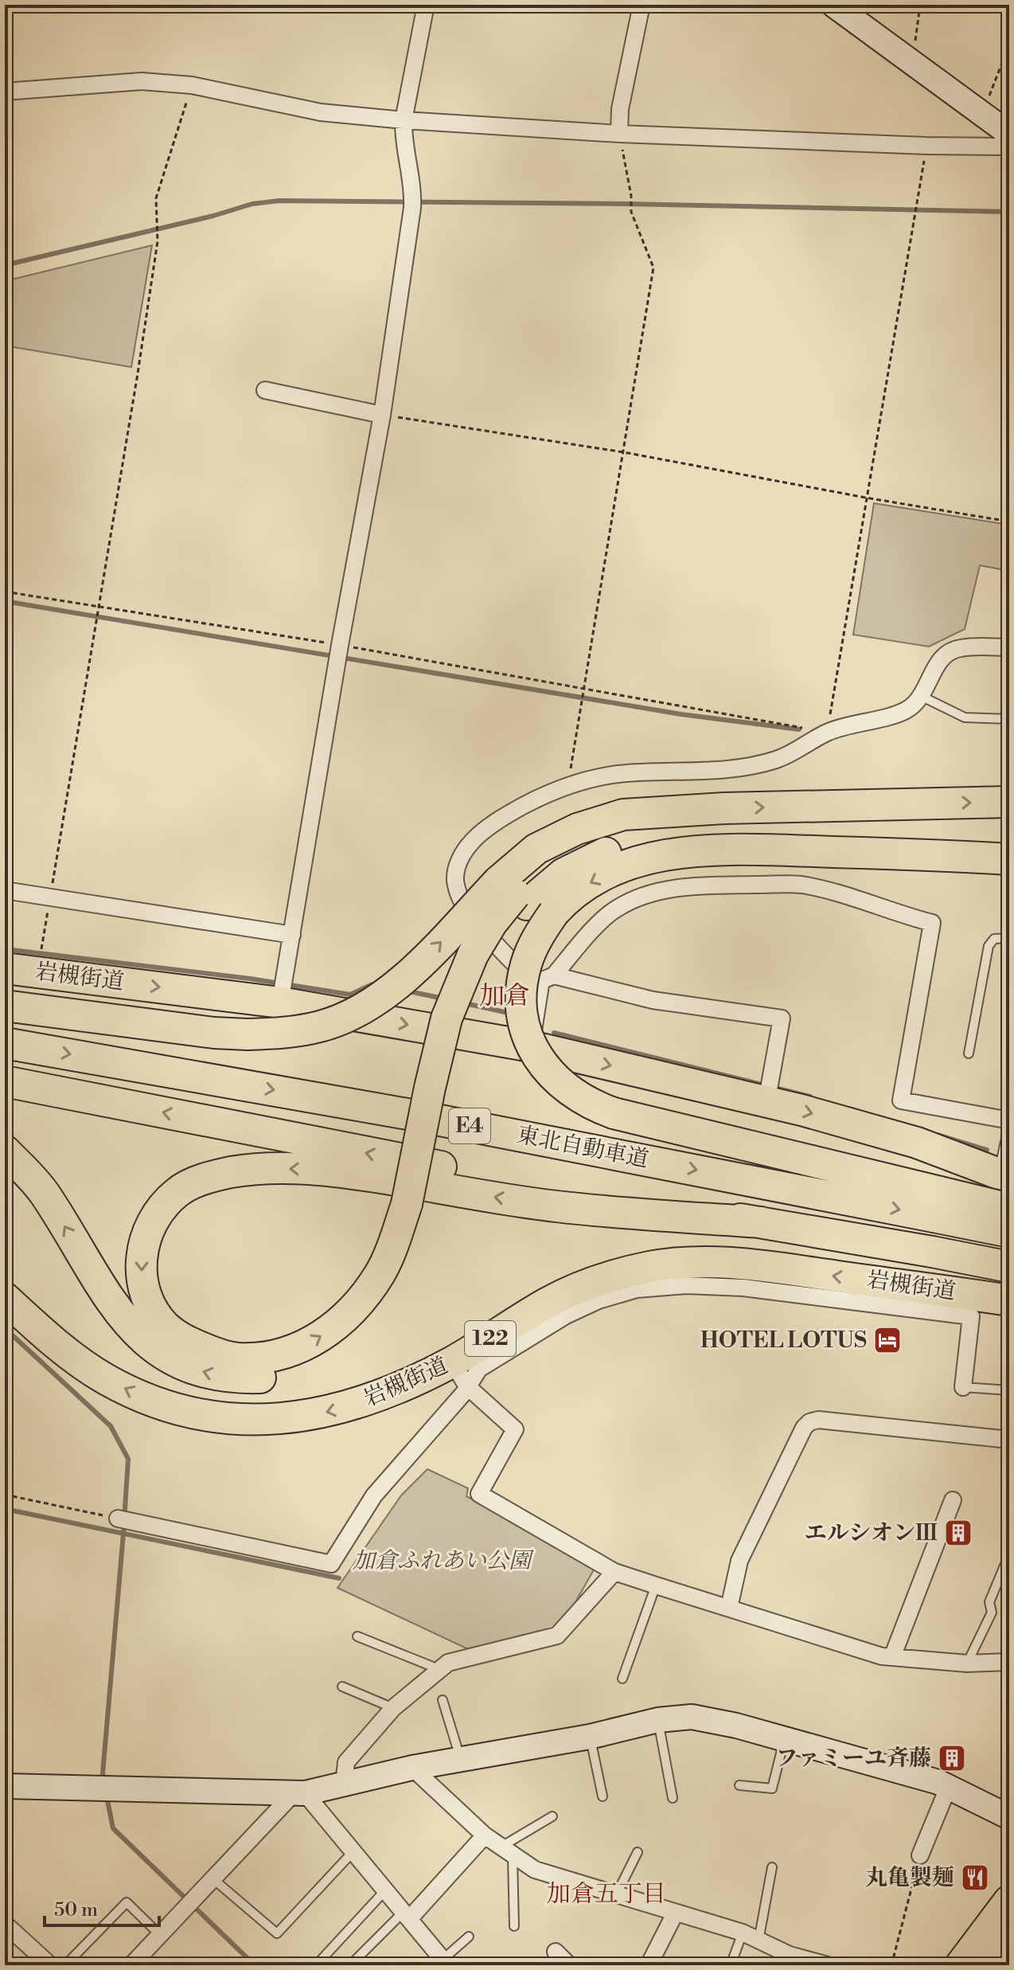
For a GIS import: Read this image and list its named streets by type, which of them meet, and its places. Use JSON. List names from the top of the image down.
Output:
{
  "streets": {
    "highway": [
      "岩槻街道",
      "E4",
      "東北自動車道",
      "122"
    ]
  },
  "districts": ["加倉", "加倉五丁目"],
  "parks": ["加倉ふれあい公園"],
  "places": {
    "hotel": ["HOTEL LOTUS"],
    "building": ["エルシオンⅢ", "ファミーユ斉藤"],
    "restaurant": ["丸亀製麺"]
  },
  "scale_bar": "50 m"
}
